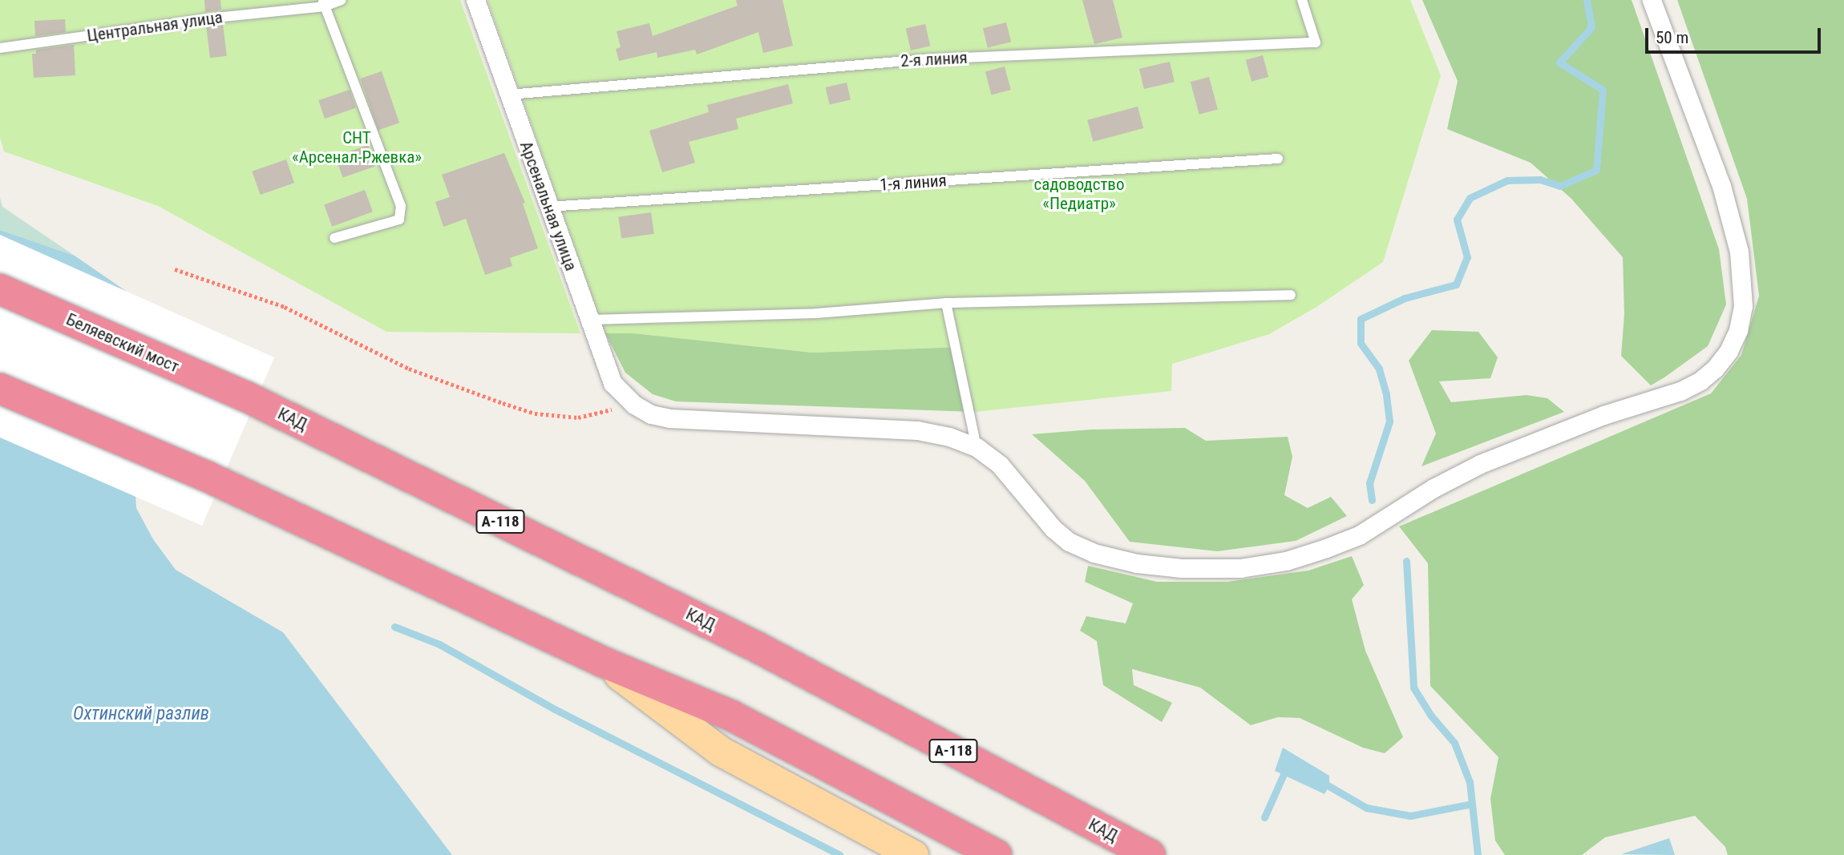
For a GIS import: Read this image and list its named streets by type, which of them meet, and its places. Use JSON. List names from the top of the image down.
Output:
{
  "streets": {
    "highway": ["Беляевский мост", "КАД", "А-118"],
    "street": ["Арсенальная улица"],
    "lane": ["Центральная улица", "2-я линия", "1-я линия"]
  },
  "crossings": [
    ["2-я линия", "Арсенальная улица"],
    ["1-я линия", "Арсенальная улица"],
    ["Беляевский мост", "КАД"]
  ],
  "water": ["Охтинский разлив"],
  "parks": ["СНТ «Арсенал-Ржевка»", "садоводство «Педиатр»"],
  "scale_bar": "50 m"
}
